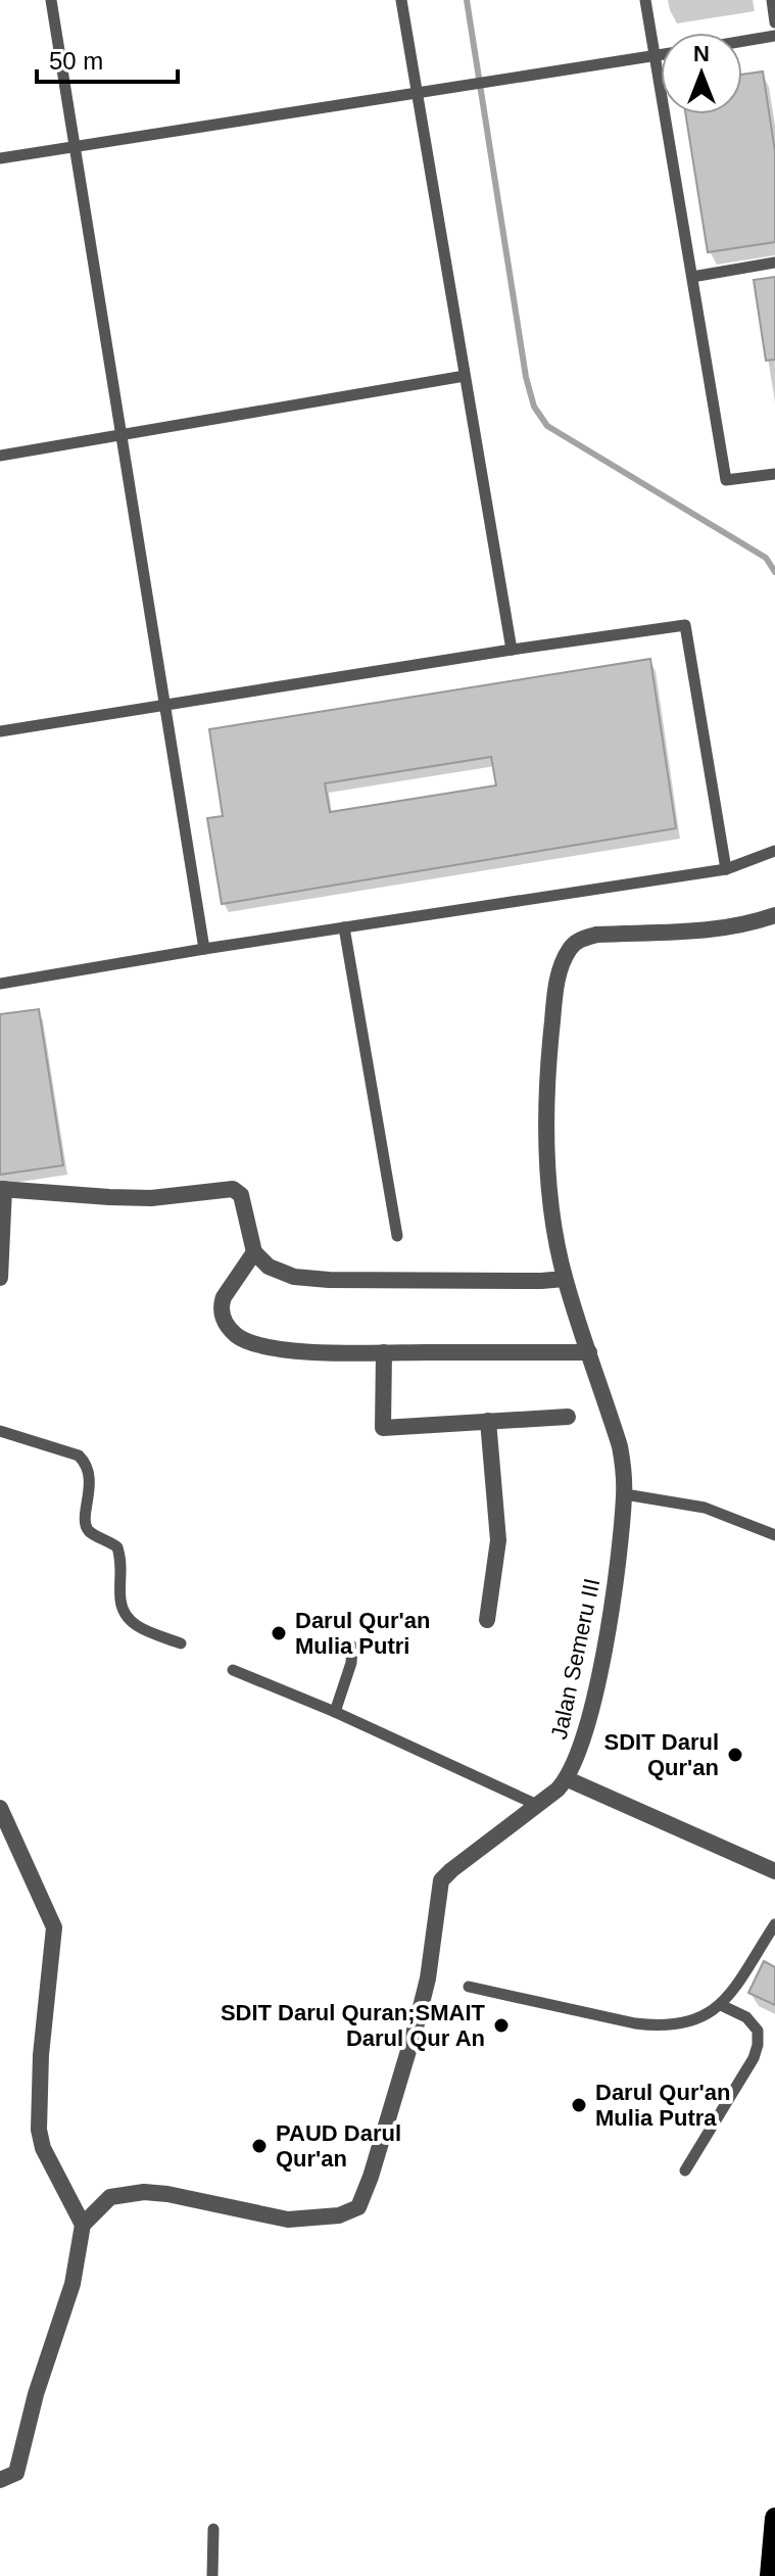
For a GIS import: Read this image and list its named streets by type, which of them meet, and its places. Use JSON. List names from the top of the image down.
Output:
{
  "streets": {
    "street": ["Jalan Semeru III"]
  },
  "places": [
    "Darul Qur'an Mulia Putri",
    "SDIT Darul Qur'an",
    "SDIT Darul Quran;SMAIT Darul Qur An",
    "Darul Qur'an Mulia Putra",
    "PAUD Darul Qur'an"
  ],
  "scale_bar": "50 m",
  "north": "top"
}
